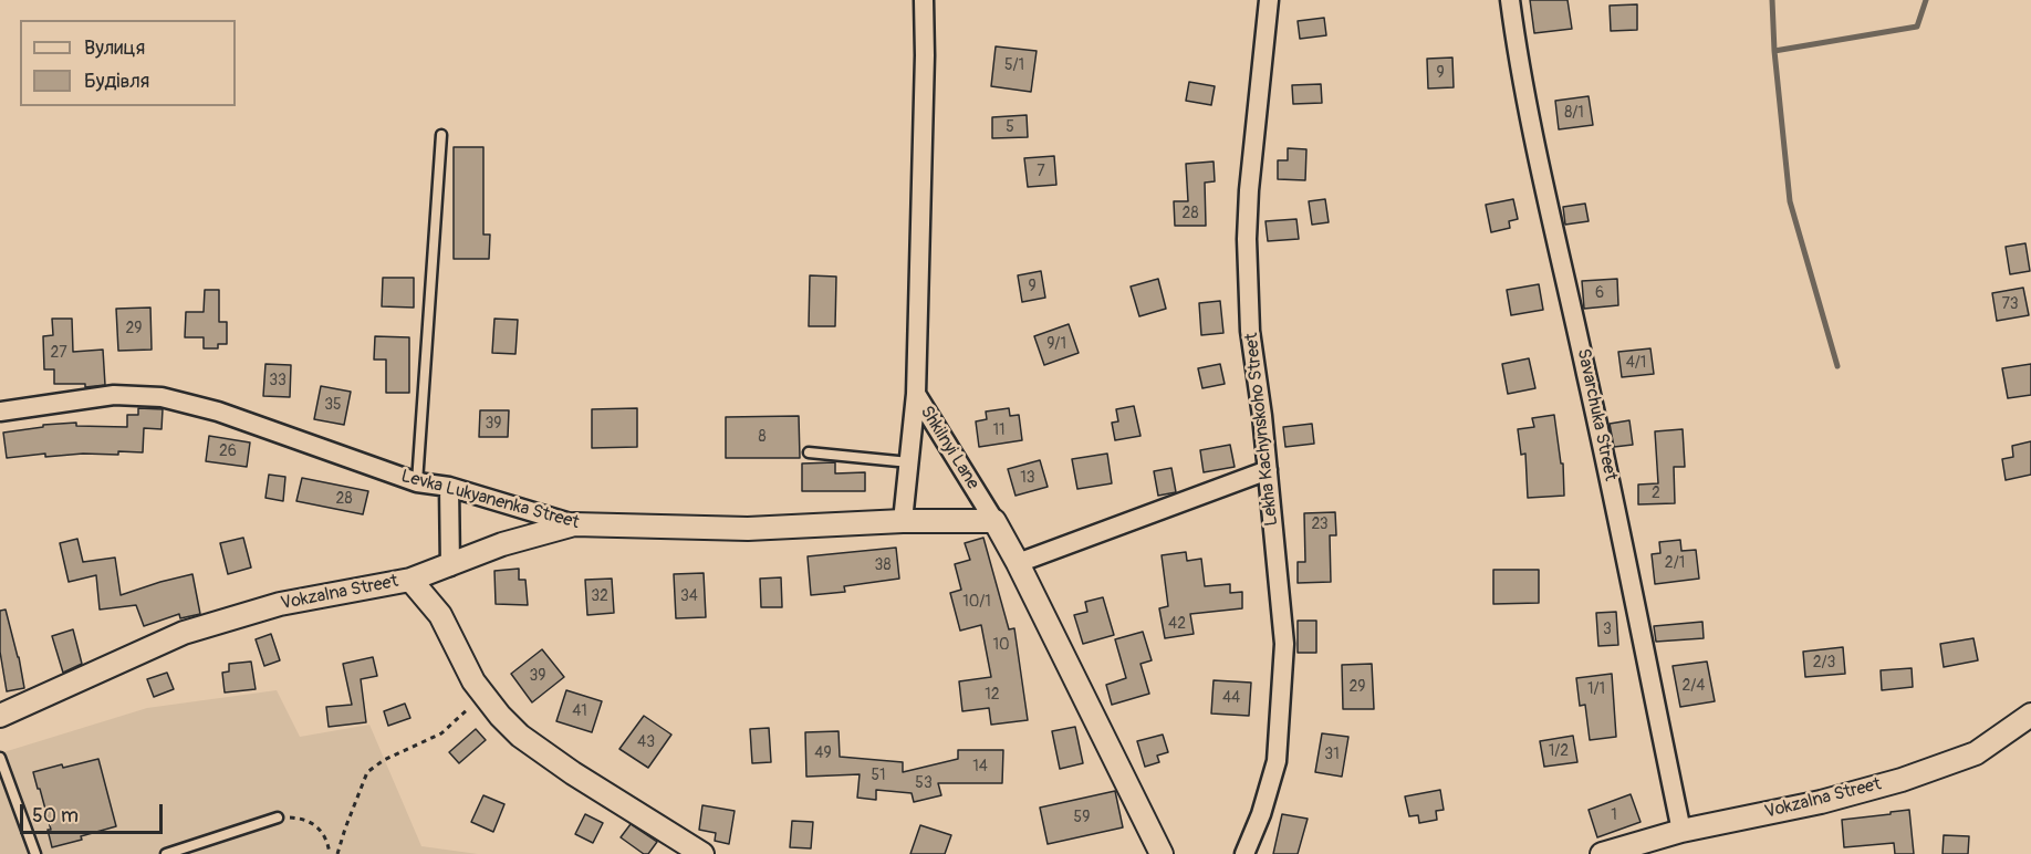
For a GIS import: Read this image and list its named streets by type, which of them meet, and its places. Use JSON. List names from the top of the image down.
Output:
{
  "streets": {
    "street": [
      "Savarchuka Street",
      "Lekha Kachynskoho Street",
      "Shkilnyi Lane",
      "Levka Lukyanenka Street",
      "Vokzalna Street"
    ]
  },
  "crossings": [
    ["Savarchuka Street", "Vokzalna Street"],
    ["Shkilnyi Lane", "Levka Lukyanenka Street"]
  ],
  "house_numbers": [
    "5/1",
    "9",
    "8/1",
    "5",
    "7",
    "28",
    "9",
    "6",
    "73",
    "29",
    "9/1",
    "27",
    "4/1",
    "33",
    "35",
    "39",
    "11",
    "8",
    "26",
    "13",
    "2",
    "28",
    "23",
    "2/1",
    "38",
    "32",
    "34",
    "10/1",
    "42",
    "3",
    "10",
    "2/3",
    "39",
    "2/4",
    "29",
    "1/1",
    "12",
    "44",
    "41",
    "43",
    "1/2",
    "49",
    "31",
    "14",
    "51",
    "53",
    "1",
    "59"
  ],
  "legend": ["Вулиця", "Будівля"],
  "scale_bar": "50 m"
}
